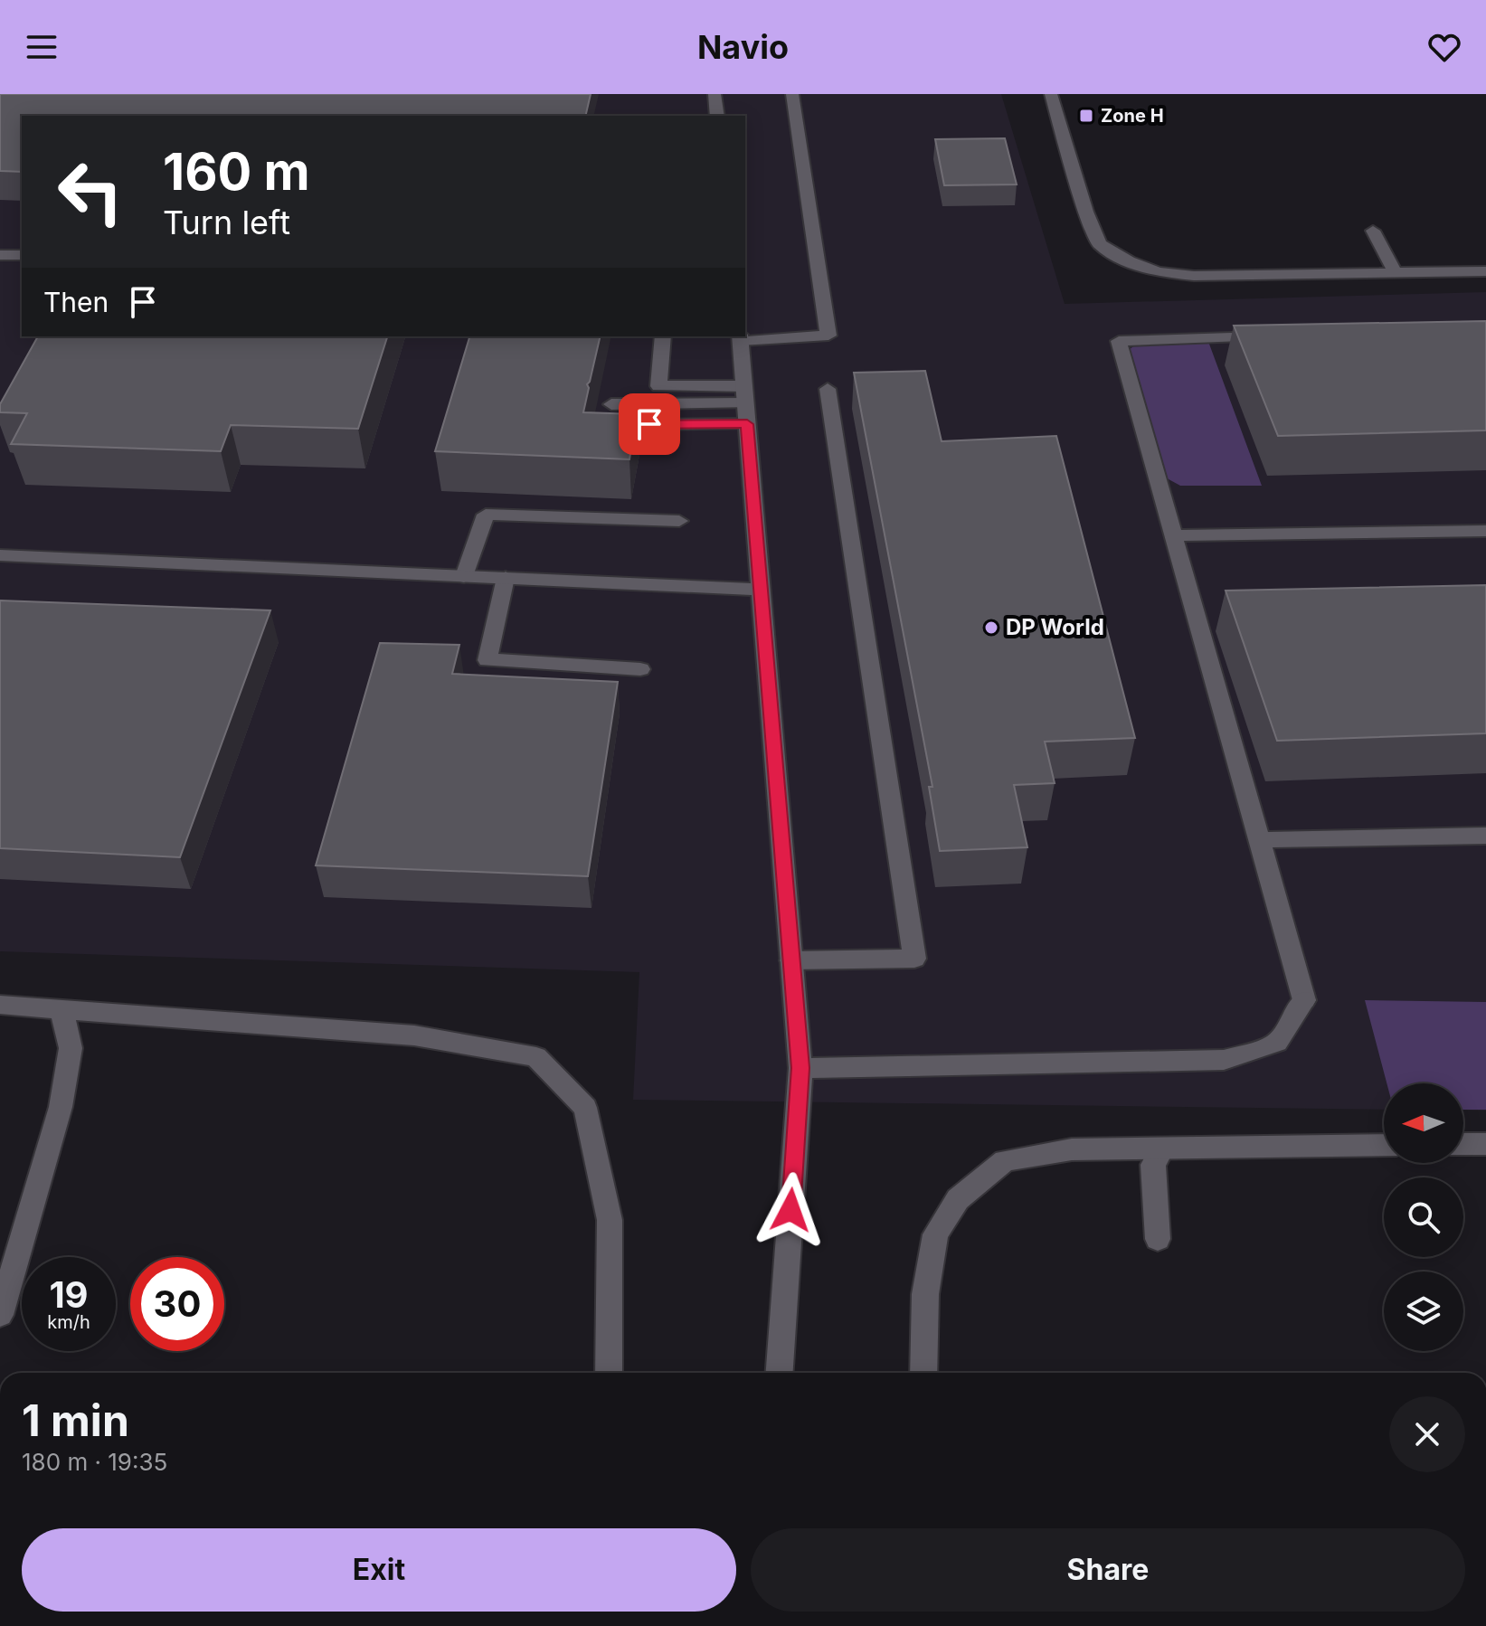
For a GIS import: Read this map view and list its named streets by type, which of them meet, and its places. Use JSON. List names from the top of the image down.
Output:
{
  "places": {
    "transit": ["Zone H"],
    "other": ["DP World"]
  },
  "north": "left",
  "page": {
    "header": "Navio",
    "turn": ["160 m", "Turn left"],
    "then": "Then",
    "speed": "19 km/h",
    "limit": "30",
    "heading": ["1 min", "180 m · 19:35"],
    "buttons": ["Exit", "Share"]
  }
}
